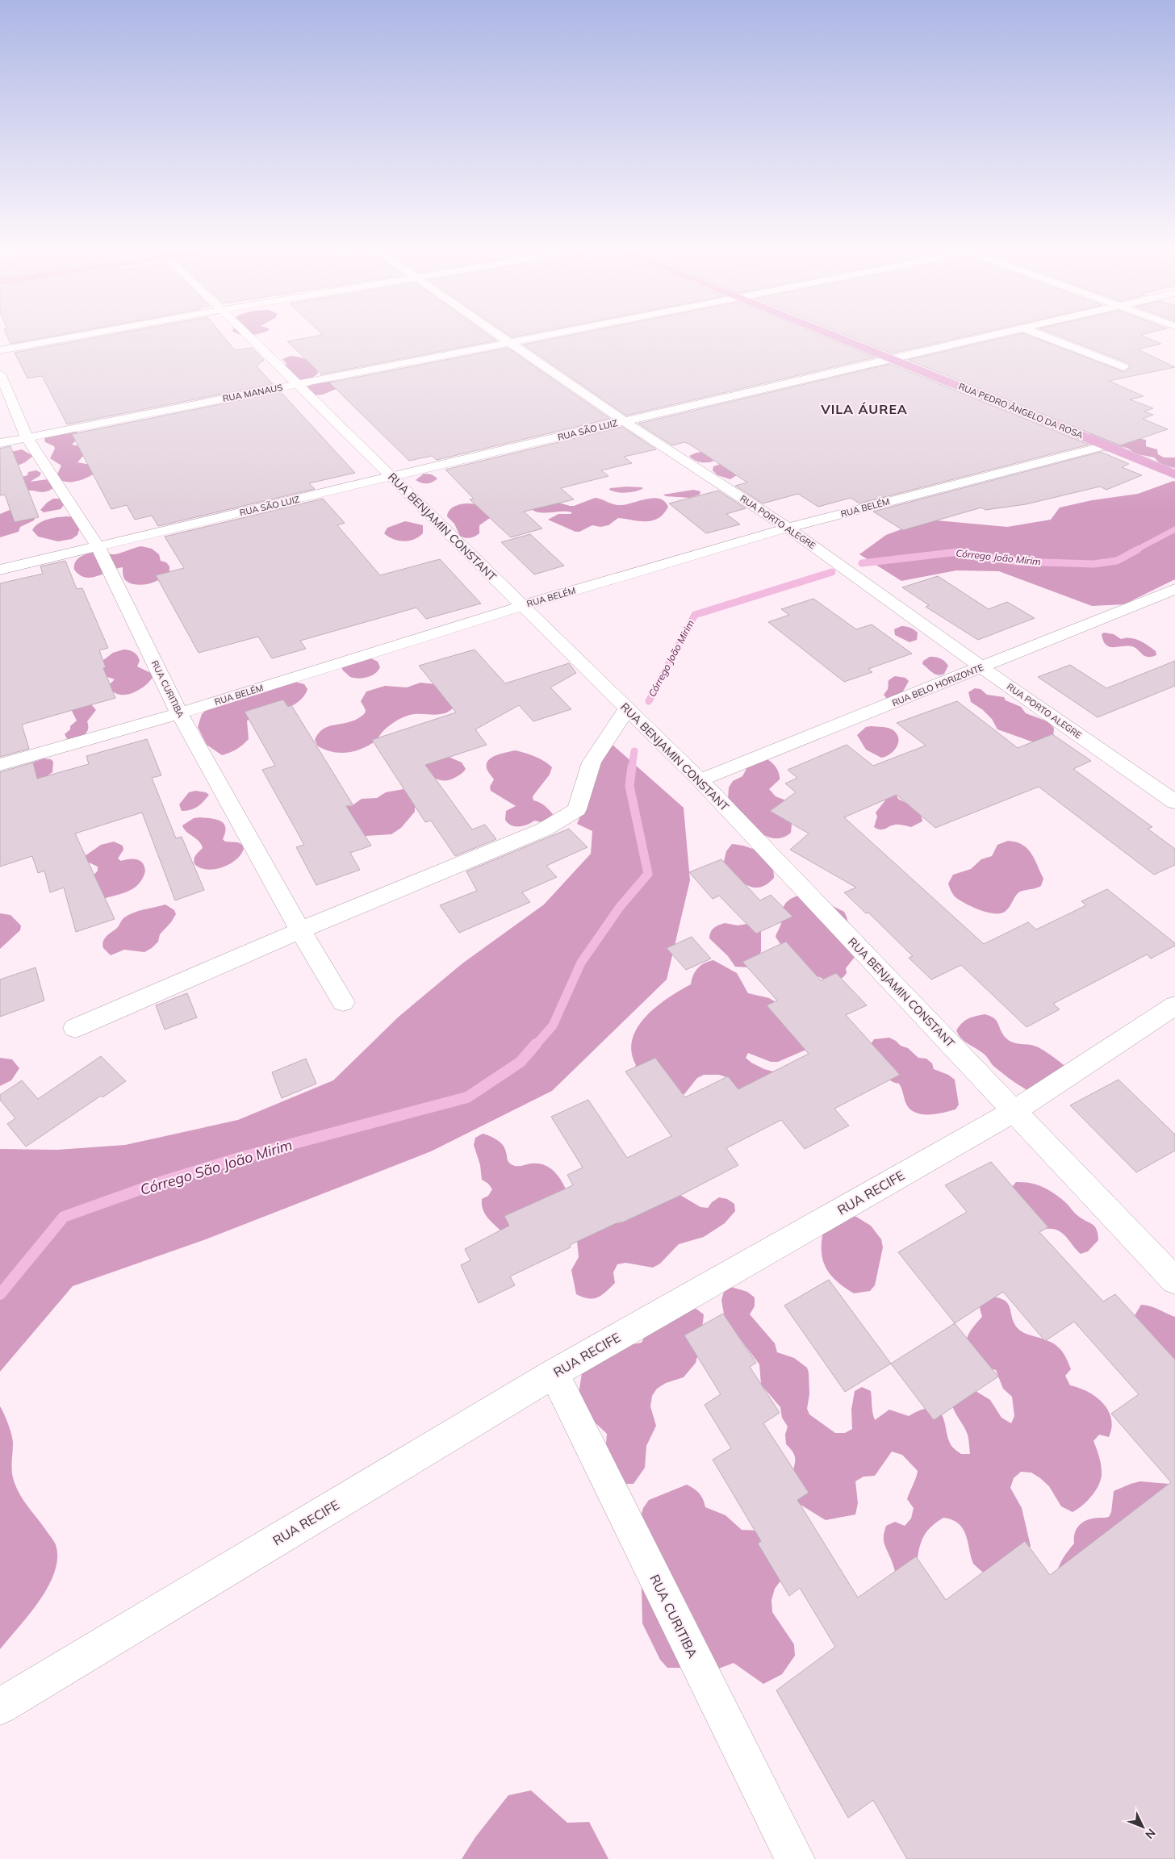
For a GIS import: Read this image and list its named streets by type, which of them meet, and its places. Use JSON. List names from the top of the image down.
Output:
{
  "streets": {
    "main road": ["RUA PEDRO ÂNGELO DA ROSA"],
    "street": [
      "RUA MANAUS",
      "RUA SÃO LUIZ",
      "RUA BELÉM",
      "RUA PORTO ALEGRE",
      "RUA BENJAMIN CONSTANT",
      "RUA BELO HORIZONTE",
      "RUA CURITIBA",
      "RUA RECIFE"
    ]
  },
  "crossings": [
    ["RUA MANAUS", "RUA PORTO ALEGRE"],
    ["RUA MANAUS", "RUA BENJAMIN CONSTANT"],
    ["RUA MANAUS", "RUA CURITIBA"],
    ["RUA PEDRO ÂNGELO DA ROSA", "RUA SÃO LUIZ"],
    ["RUA PEDRO ÂNGELO DA ROSA", "RUA BELÉM"],
    ["RUA SÃO LUIZ", "RUA PORTO ALEGRE"],
    ["RUA SÃO LUIZ", "RUA BENJAMIN CONSTANT"],
    ["RUA SÃO LUIZ", "RUA CURITIBA"],
    ["RUA BELÉM", "RUA PORTO ALEGRE"],
    ["RUA BELÉM", "RUA BENJAMIN CONSTANT"],
    ["RUA BELÉM", "RUA CURITIBA"],
    ["RUA PORTO ALEGRE", "RUA BELO HORIZONTE"],
    ["RUA BENJAMIN CONSTANT", "RUA BELO HORIZONTE"],
    ["RUA BENJAMIN CONSTANT", "RUA RECIFE"],
    ["RUA CURITIBA", "RUA RECIFE"]
  ],
  "districts": ["VILA ÁUREA"],
  "water": ["Córrego João Mirim", "Córrego São João Mirim"],
  "north": "bottom right"
}
